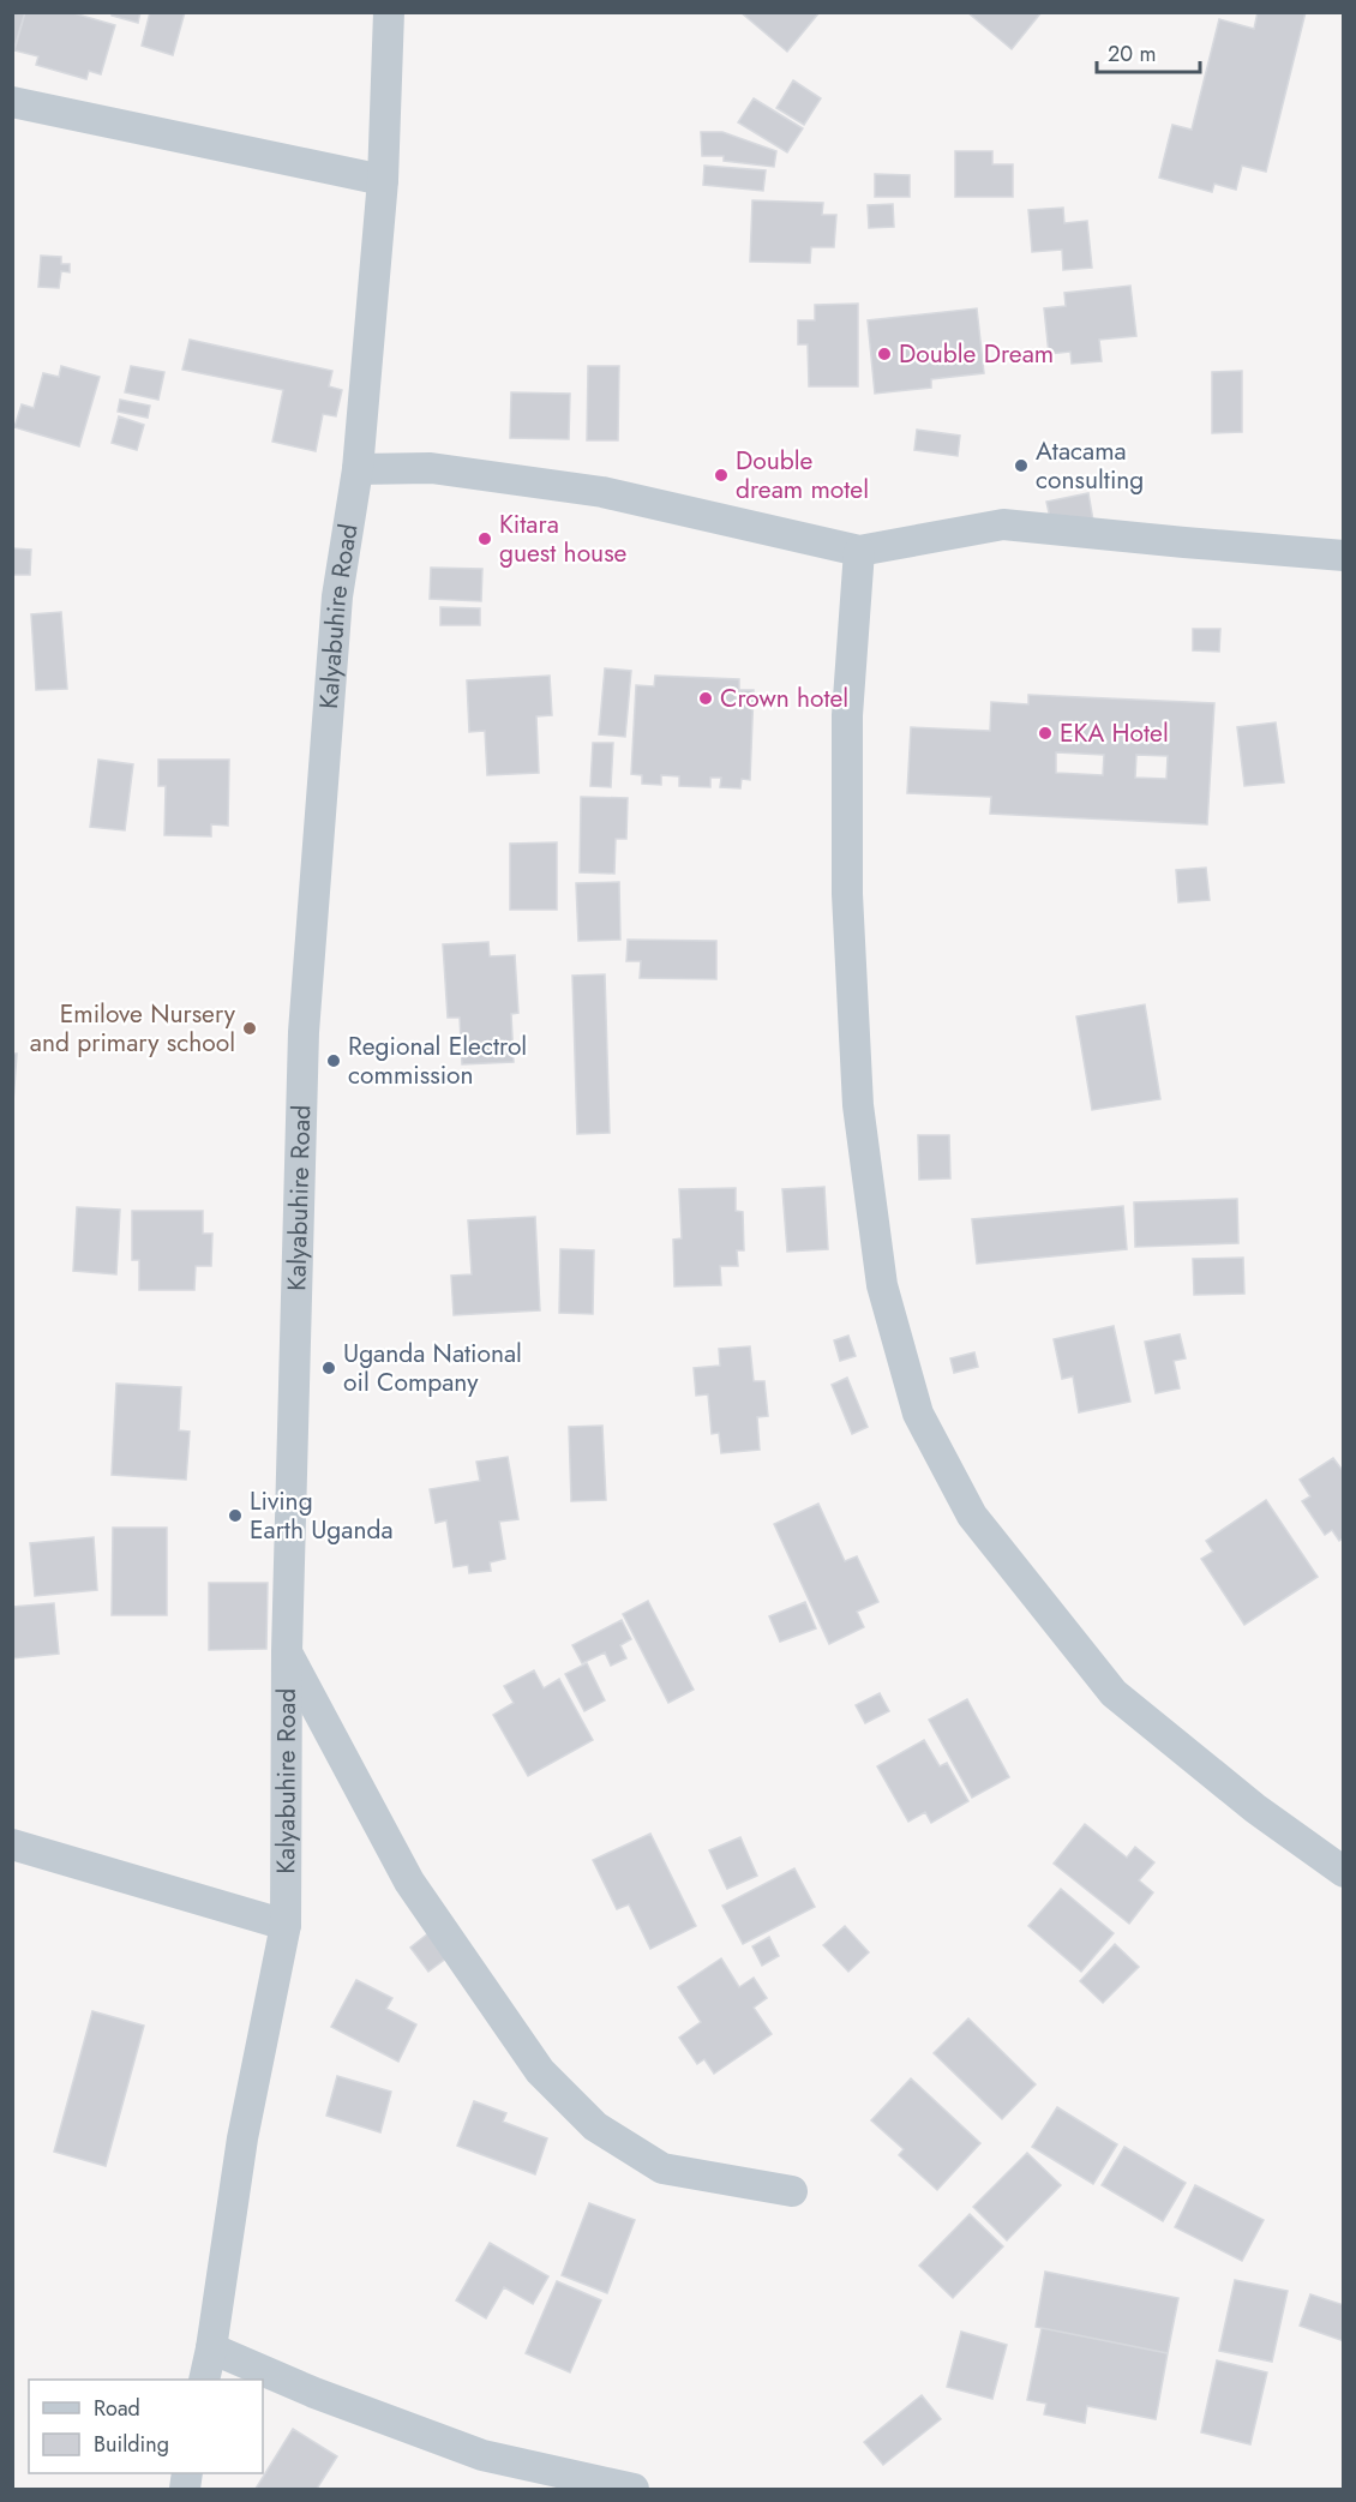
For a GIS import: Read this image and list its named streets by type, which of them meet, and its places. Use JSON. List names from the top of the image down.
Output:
{
  "streets": {
    "street": ["Kalyabuhire Road"]
  },
  "places": [
    "Double Dream",
    "Atacama consulting",
    "Double dream motel",
    "Kitara guest house",
    "Crown hotel",
    "EKA Hotel",
    "Emilove Nursery and primary school",
    "Regional Electrol commission",
    "Uganda National oil Company",
    "Living Earth Uganda"
  ],
  "legend": ["Road", "Building"],
  "scale_bar": "20 m"
}
